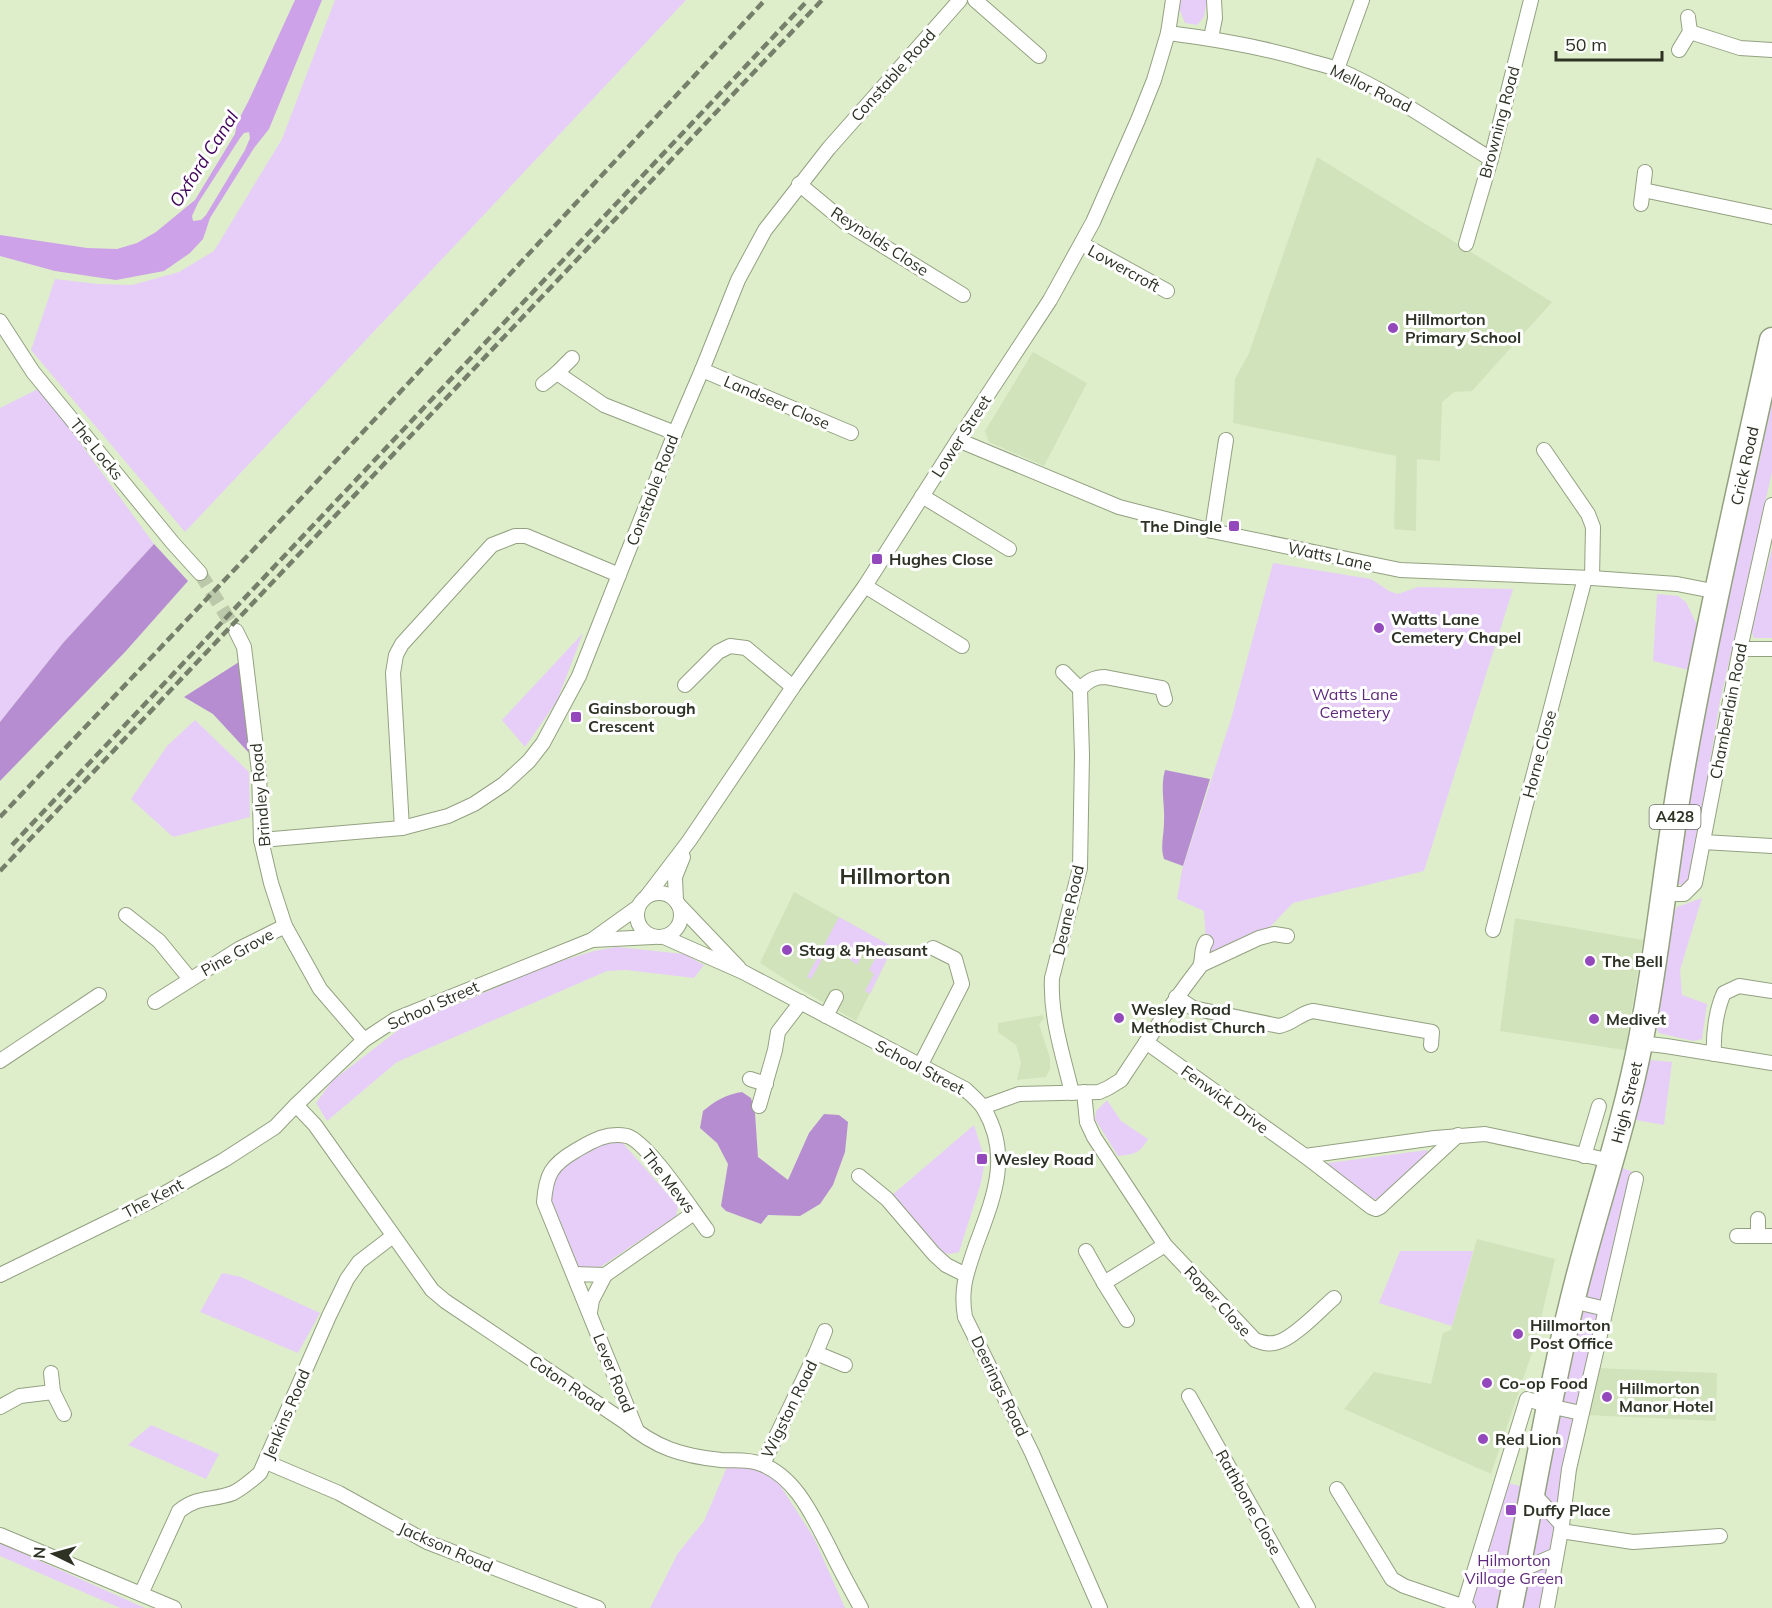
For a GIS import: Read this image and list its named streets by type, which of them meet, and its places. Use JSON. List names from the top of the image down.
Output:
{
  "streets": {
    "highway": ["Crick Road", "A428", "High Street"],
    "street": [
      "Constable Road",
      "Mellor Road",
      "Browning Road",
      "Reynolds Close",
      "Lowercroft",
      "Landseer Close",
      "Lower Street",
      "The Locks",
      "Watts Lane",
      "Chamberlain Road",
      "Horne Close",
      "Brindley Road",
      "Deane Road",
      "Pine Grove",
      "School Street",
      "Fenwick Drive",
      "The Mews",
      "The Kent",
      "Roper Close",
      "Lever Road",
      "Coton Road",
      "Deerings Road",
      "Wigston Road",
      "Jenkins Road",
      "Rathbone Close",
      "Jackson Road"
    ]
  },
  "crossings": [
    ["Constable Road", "Reynolds Close"],
    ["Constable Road", "Landseer Close"],
    ["Constable Road", "Brindley Road"],
    ["Mellor Road", "Browning Road"],
    ["Mellor Road", "Lower Street"],
    ["Lowercroft", "Lower Street"],
    ["Lower Street", "Watts Lane"],
    ["Lower Street", "School Street"],
    ["Crick Road", "Watts Lane"],
    ["Crick Road", "High Street"],
    ["Watts Lane", "Horne Close"],
    ["Watts Lane", "High Street"],
    ["Chamberlain Road", "High Street"],
    ["Brindley Road", "Pine Grove"],
    ["Brindley Road", "School Street"],
    ["Deane Road", "Roper Close"],
    ["School Street", "The Kent"],
    ["School Street", "Coton Road"],
    ["School Street", "Deerings Road"],
    ["The Mews", "Lever Road"],
    ["The Kent", "Coton Road"],
    ["Lever Road", "Coton Road"],
    ["Coton Road", "Wigston Road"],
    ["Coton Road", "Jenkins Road"],
    ["Jenkins Road", "Jackson Road"]
  ],
  "districts": ["Hillmorton"],
  "water": ["Oxford Canal"],
  "parks": ["Watts Lane Cemetery", "Hilmorton Village Green"],
  "places": {
    "other": [
      "Hillmorton Primary School",
      "Watts Lane Cemetery Chapel",
      "Stag & Pheasant",
      "The Bell",
      "Wesley Road Methodist Church",
      "Medivet",
      "Hillmorton Post Office",
      "Co-op Food",
      "Hillmorton Manor Hotel",
      "Red Lion"
    ],
    "transit": [
      "The Dingle",
      "Hughes Close",
      "Gainsborough Crescent",
      "Wesley Road",
      "Duffy Place"
    ]
  },
  "scale_bar": "50 m",
  "north": "left"
}
